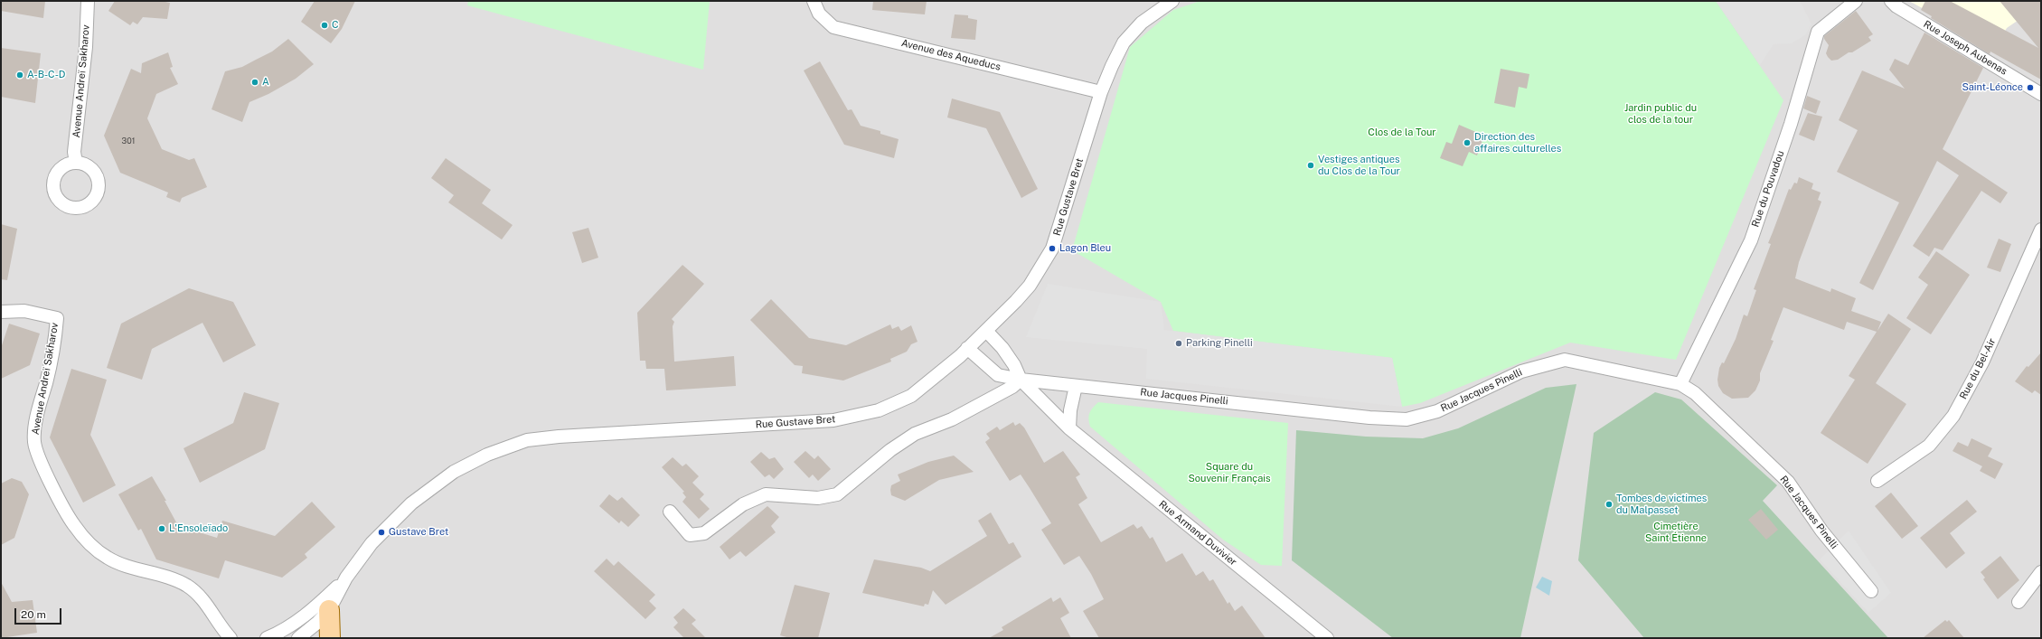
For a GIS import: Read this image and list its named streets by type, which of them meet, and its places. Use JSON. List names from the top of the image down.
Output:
{
  "streets": {
    "street": [
      "Rue Joseph Aubenas",
      "Avenue des Aqueducs",
      "Avenue Andreï Sakharov",
      "Rue du Pouvadou",
      "Rue Gustave Bret",
      "Rue du Bel-Air",
      "Rue Jacques Pinelli",
      "Rue Armand Duvivier"
    ]
  },
  "crossings": [
    ["Avenue des Aqueducs", "Rue Gustave Bret"],
    ["Rue du Pouvadou", "Rue Jacques Pinelli"],
    ["Rue Gustave Bret", "Rue Jacques Pinelli"],
    ["Rue Jacques Pinelli", "Rue Armand Duvivier"]
  ],
  "parks": [
    "Jardin public du clos de la tour",
    "Clos de la Tour",
    "Square du Souvenir Français",
    "Cimetière Saint Étienne"
  ],
  "places": [
    "C",
    "A-B-C-D",
    "A",
    "Saint-Léonce",
    "Direction des affaires culturelles",
    "Vestiges antiques du Clos de la Tour",
    "Lagon Bleu",
    "Parking Pinelli",
    "Tombes de victimes du Malpasset",
    "L'Ensoleïado",
    "Gustave Bret"
  ],
  "house_numbers": ["301"],
  "scale_bar": "20 m"
}
